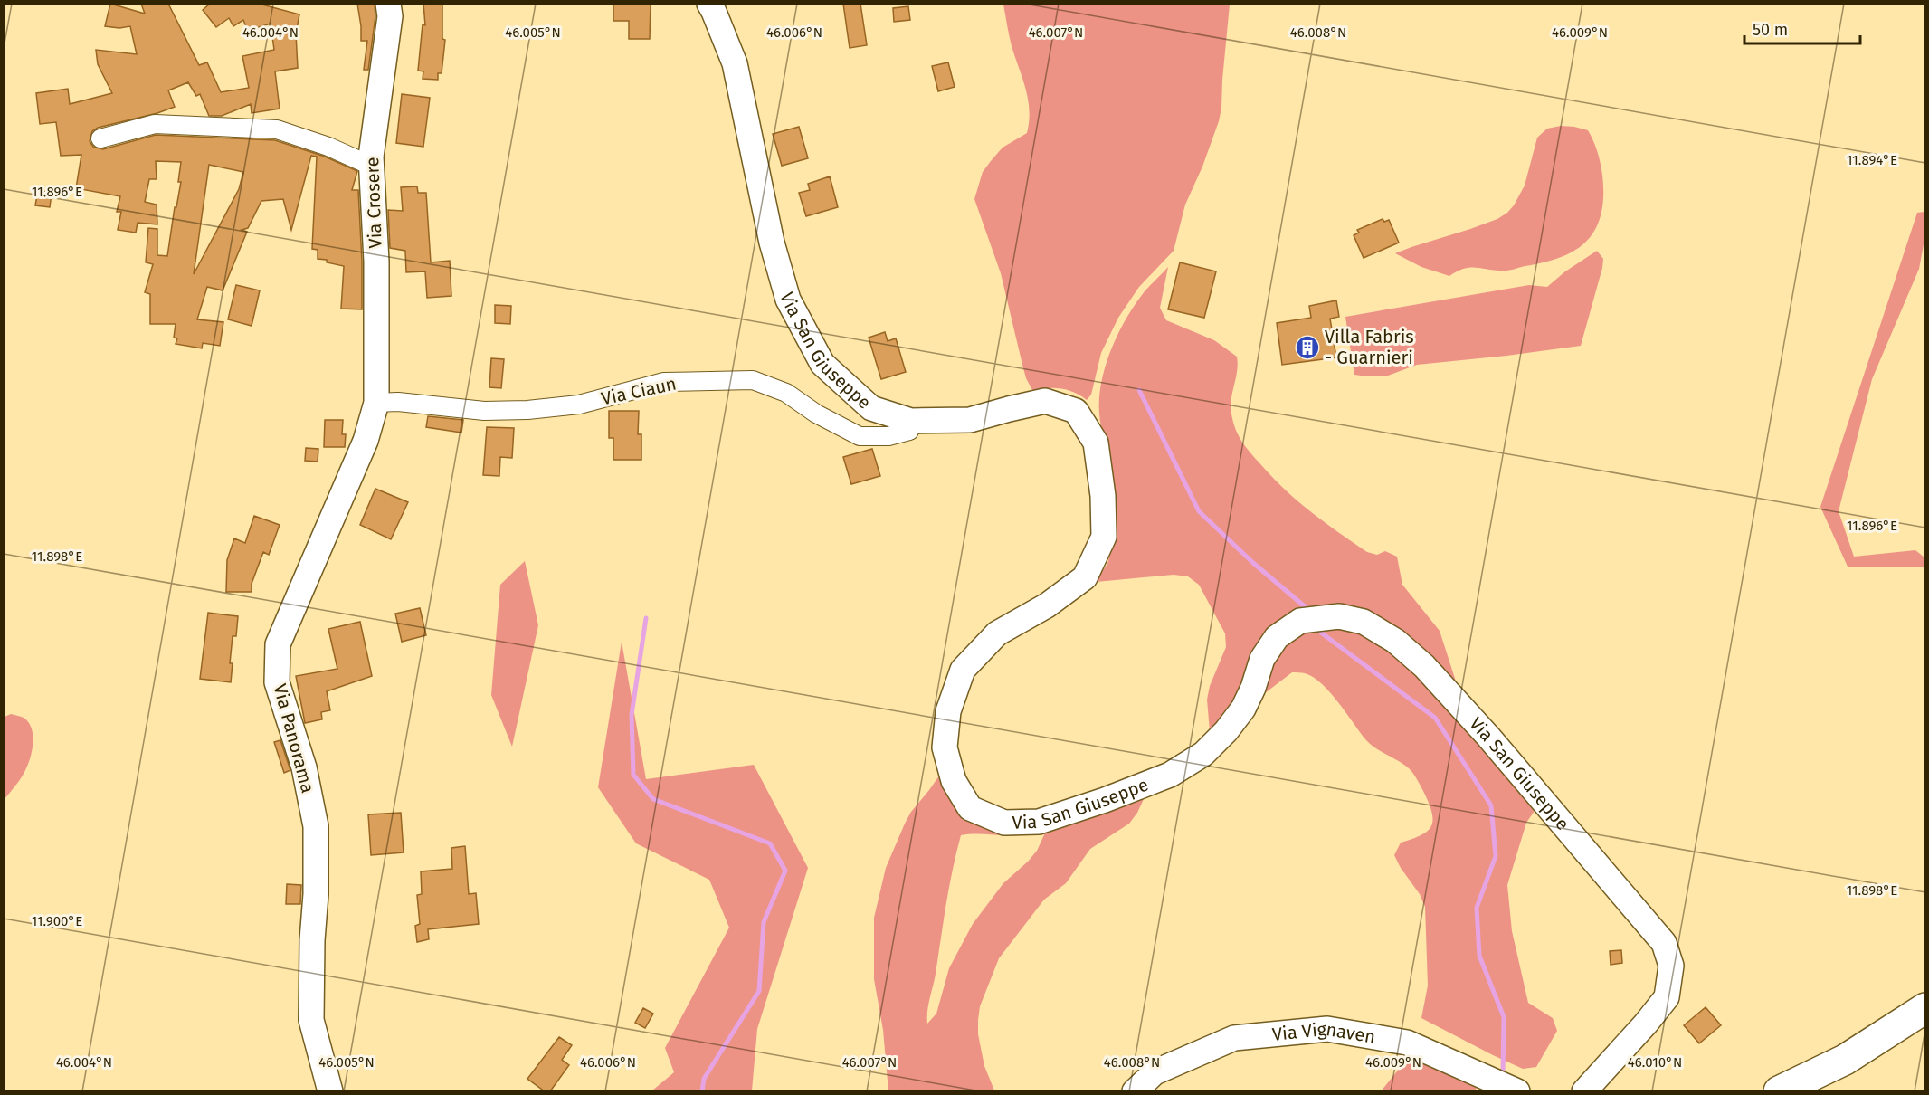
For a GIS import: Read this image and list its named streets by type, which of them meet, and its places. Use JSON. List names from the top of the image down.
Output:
{
  "streets": {
    "street": [
      "Via Crosere",
      "Via San Giuseppe",
      "Via Ciaun",
      "Via Panorama",
      "Via Vignaven"
    ]
  },
  "crossings": [
    ["Via Crosere", "Via Ciaun"],
    ["Via Crosere", "Via Panorama"],
    ["Via San Giuseppe", "Via Ciaun"],
    ["Via Ciaun", "Via Panorama"]
  ],
  "places": {
    "building": ["Villa Fabris - Guarnieri"]
  },
  "scale_bar": "50 m",
  "coordinates": [
    "46.009°N",
    "46.004°N",
    "46.005°N",
    "46.006°N",
    "46.007°N",
    "46.008°N",
    "11.894°E",
    "11.896°E",
    "11.898°E",
    "11.900°E",
    "46.010°N"
  ]
}
